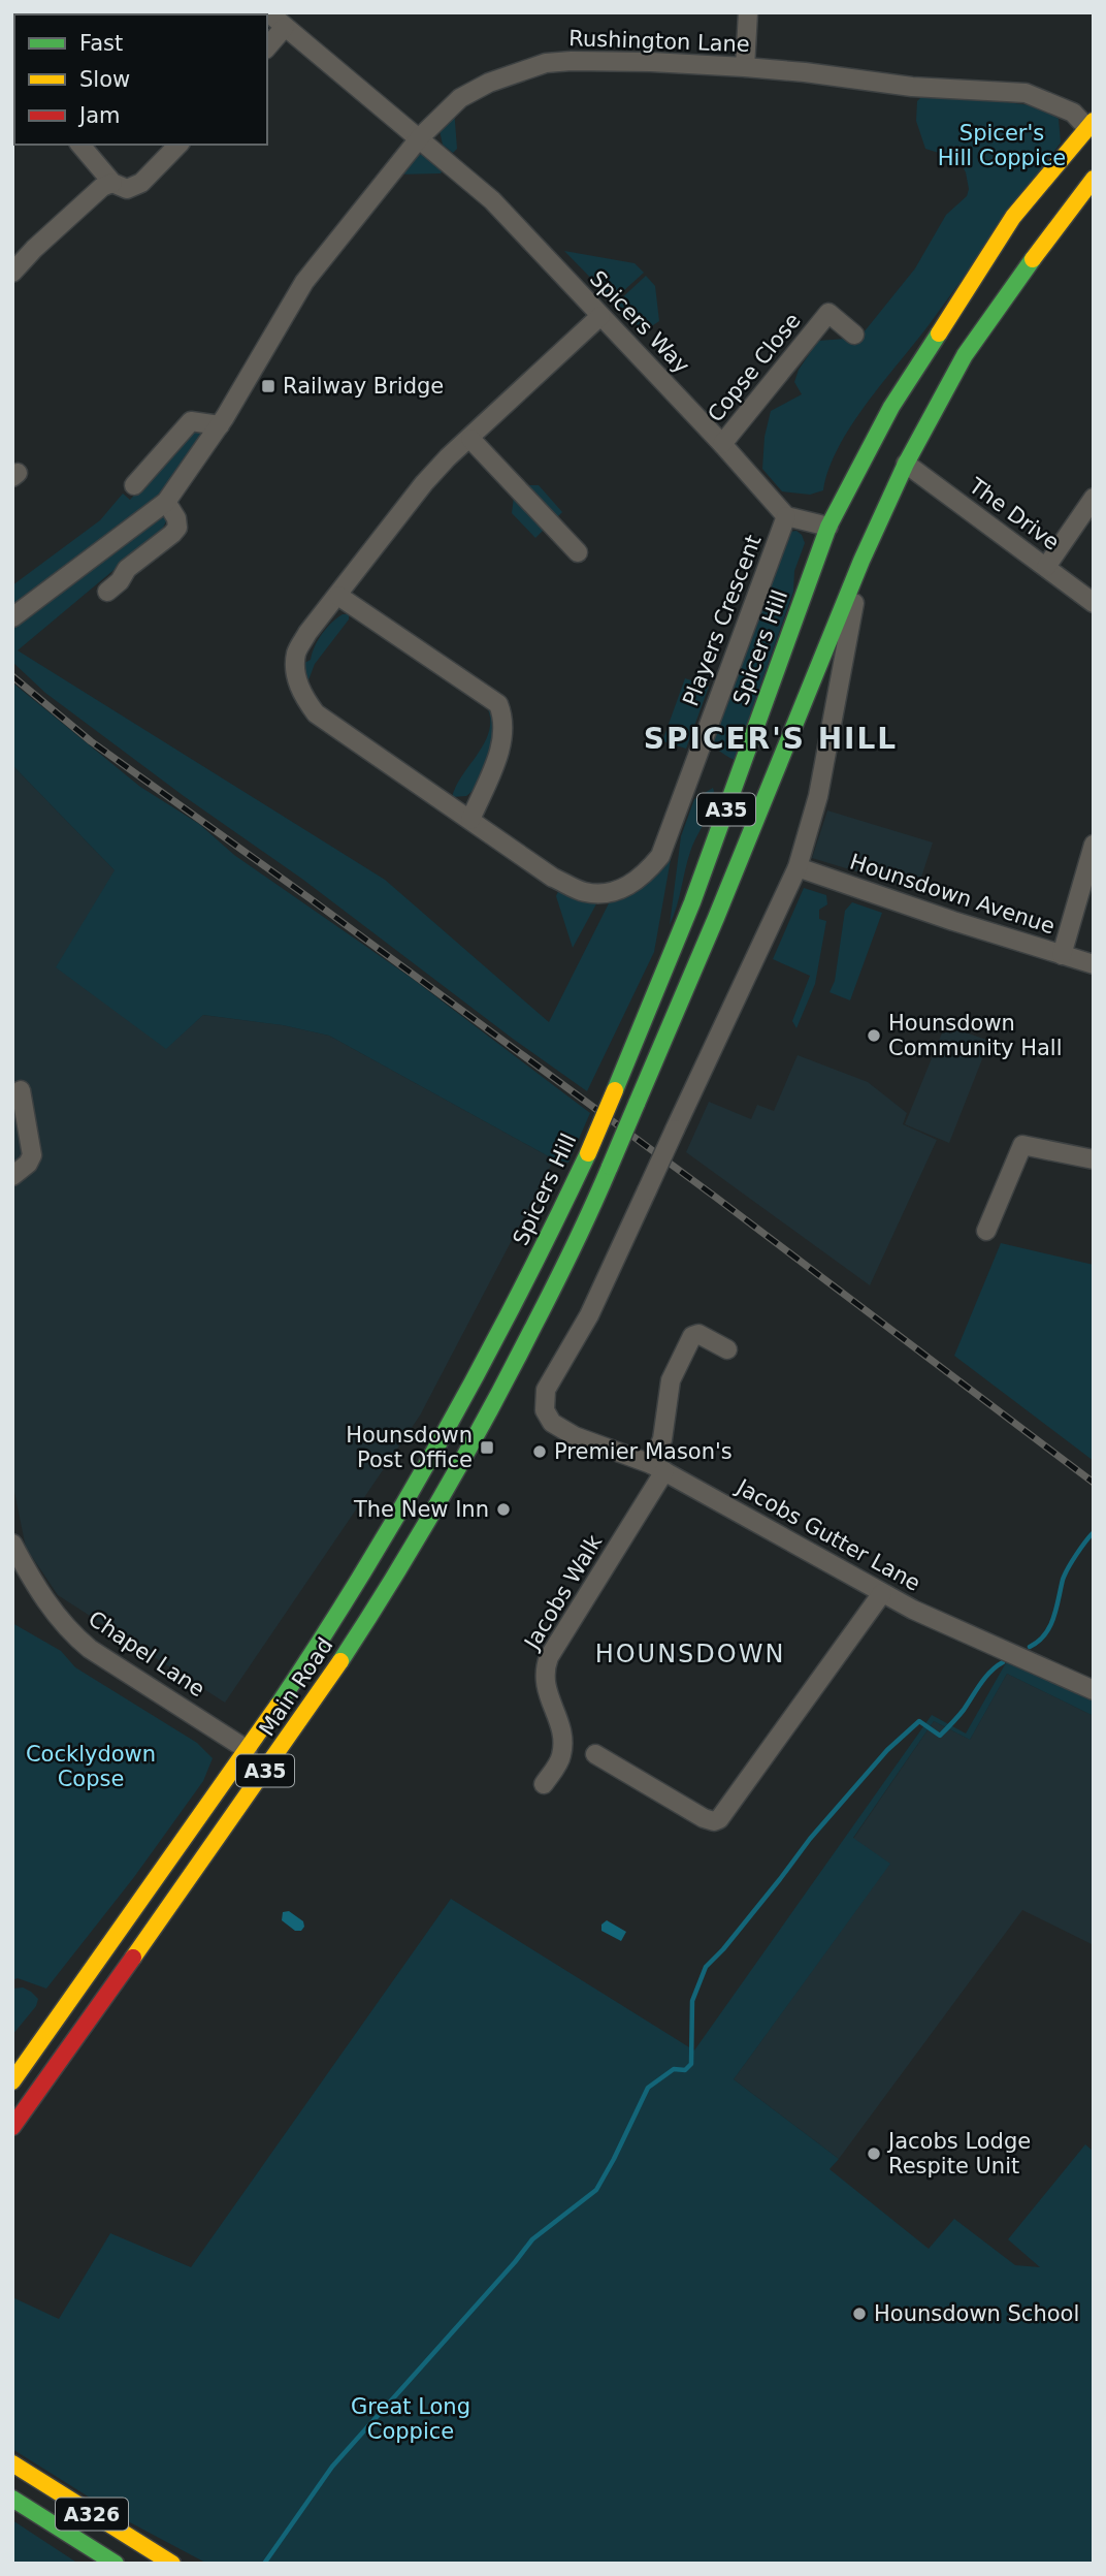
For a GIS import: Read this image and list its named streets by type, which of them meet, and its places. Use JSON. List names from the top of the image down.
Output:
{
  "streets": {
    "main road": [
      "Spicers Hill",
      "A35",
      "Main Road",
      "A326"
    ],
    "street": [
      "Rushington Lane",
      "Spicers Way",
      "Copse Close",
      "The Drive",
      "Players Crescent",
      "Hounsdown Avenue",
      "Jacobs Gutter Lane",
      "Jacobs Walk",
      "Chapel Lane"
    ]
  },
  "crossings": [
    ["Rushington Lane", "Spicers Way"],
    ["Rushington Lane", "Spicers Hill"],
    ["Spicers Way", "Copse Close"],
    ["Spicers Way", "Players Crescent"],
    ["The Drive", "A35"],
    ["Spicers Hill", "Main Road"],
    ["A35", "Main Road"],
    ["Hounsdown Avenue", "Jacobs Gutter Lane"],
    ["Jacobs Gutter Lane", "Jacobs Walk"],
    ["Chapel Lane", "Main Road"]
  ],
  "districts": ["SPICER'S HILL", "HOUNSDOWN"],
  "parks": ["Spicer's Hill Coppice", "Cocklydown Copse", "Great Long Coppice"],
  "places": {
    "transit": ["Railway Bridge", "Hounsdown Post Office"],
    "other": [
      "Hounsdown Community Hall",
      "Premier Mason's",
      "The New Inn",
      "Jacobs Lodge Respite Unit",
      "Hounsdown School"
    ]
  },
  "legend": ["Fast", "Slow", "Jam"]
}
